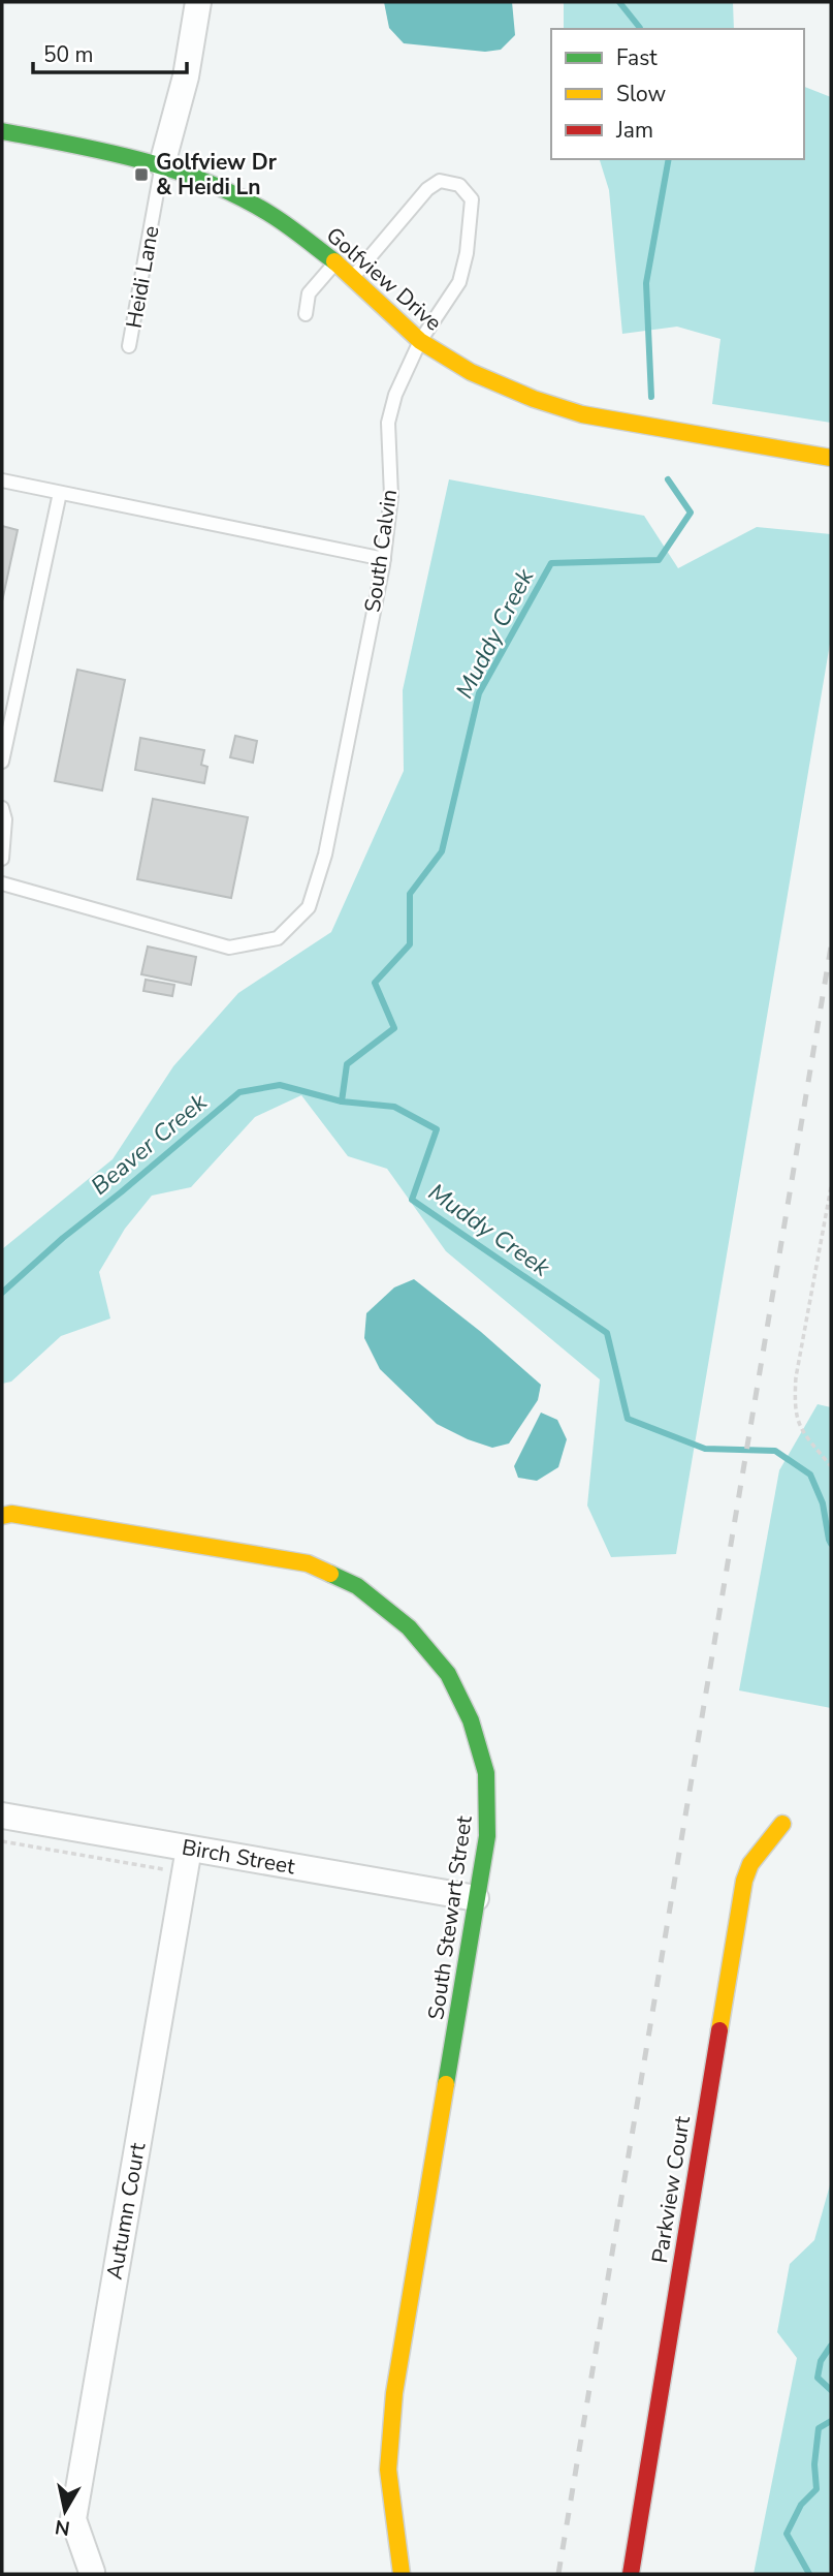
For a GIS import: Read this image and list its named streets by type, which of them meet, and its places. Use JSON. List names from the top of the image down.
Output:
{
  "streets": {
    "street": [
      "Golfview Drive",
      "Birch Street",
      "South Stewart Street",
      "Parkview Court",
      "Autumn Court"
    ],
    "lane": ["Heidi Lane", "South Calvin"]
  },
  "crossings": [
    ["Heidi Lane", "Golfview Drive"],
    ["Golfview Drive", "South Calvin"],
    ["Birch Street", "South Stewart Street"],
    ["Birch Street", "Autumn Court"]
  ],
  "water": ["Muddy Creek", "Beaver Creek"],
  "places": {
    "transit": ["Golfview Dr & Heidi Ln"]
  },
  "legend": ["Fast", "Slow", "Jam"],
  "scale_bar": "50 m",
  "north": "bottom"
}
